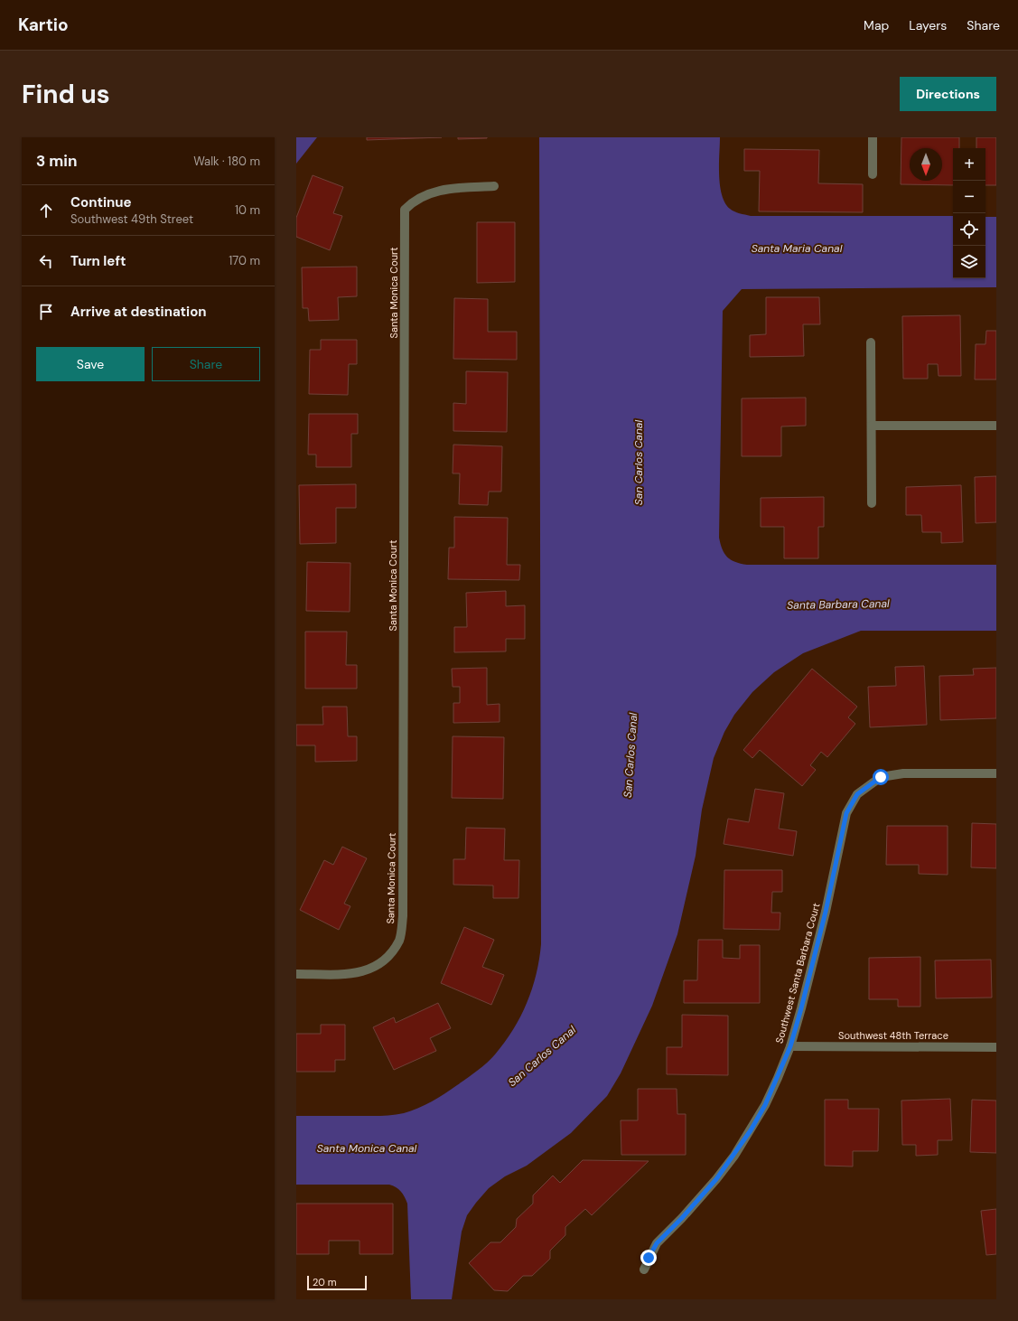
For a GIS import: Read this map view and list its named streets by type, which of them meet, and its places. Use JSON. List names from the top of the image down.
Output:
{
  "streets": {
    "street": ["Santa Monica Court", "Southwest Santa Barbara Court", "Southwest 48th Terrace"]
  },
  "crossings": [
    ["Southwest Santa Barbara Court", "Southwest 48th Terrace"]
  ],
  "water": [
    "Santa Maria Canal",
    "San Carlos Canal",
    "Santa Barbara Canal",
    "Santa Monica Canal"
  ],
  "scale_bar": "20 m",
  "north": "bottom",
  "page": {
    "header": "Kartio",
    "nav": ["Map", "Layers", "Share"],
    "buttons": [
      "Directions",
      ["Save", "Share"]
    ],
    "title": "Find us",
    "heading": ["3 min", "Walk · 180 m"],
    "map_buttons": ["+", "−"],
    "list": [
      ["Continue", "Southwest 49th Street", "10 m"],
      ["Turn left", "170 m"],
      "Arrive at destination"
    ],
    "scale": "20 m"
  }
}
